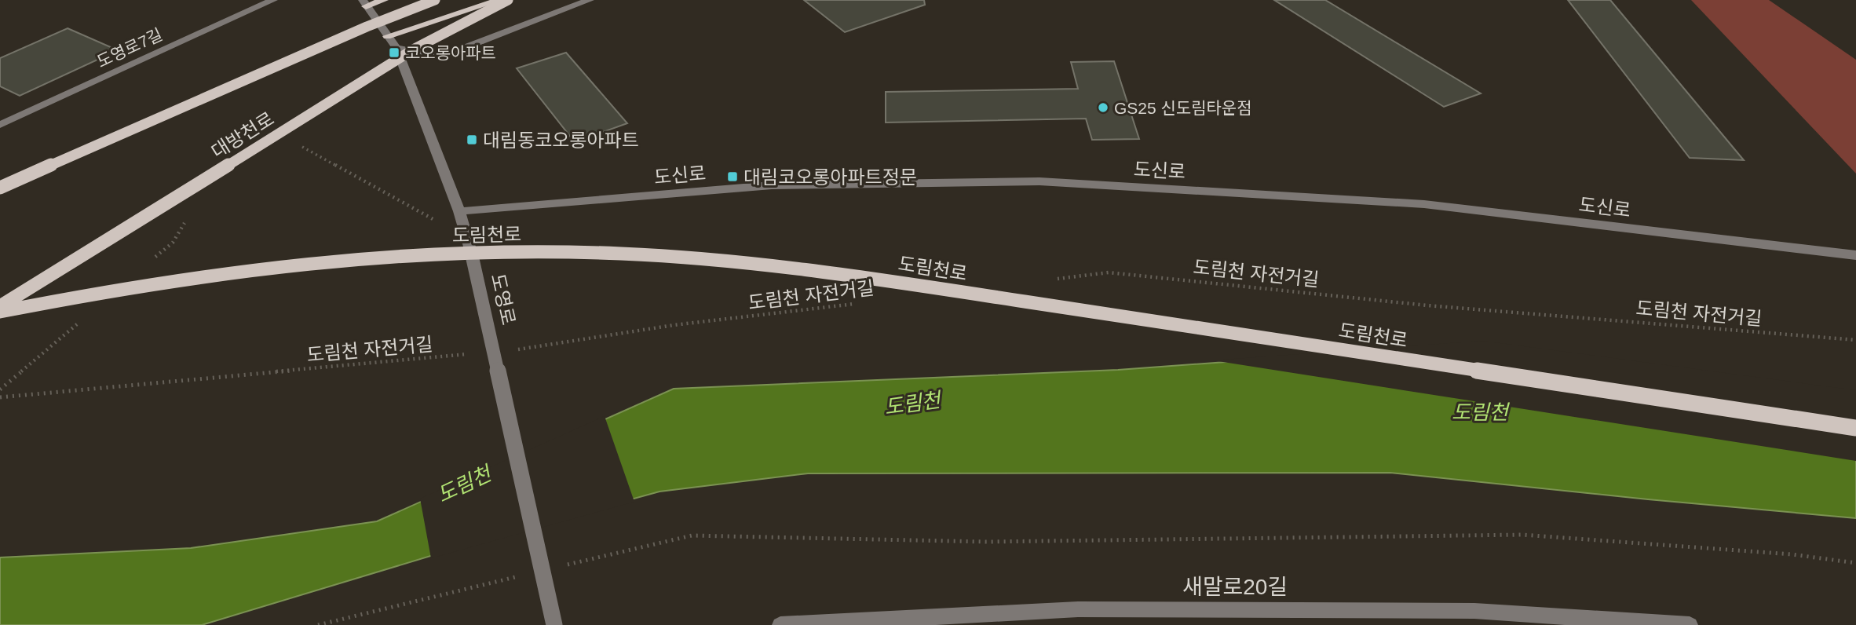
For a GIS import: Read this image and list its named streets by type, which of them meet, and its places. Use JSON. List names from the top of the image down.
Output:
{
  "streets": {
    "main road": ["대방천로", "도림천로"],
    "street": [
      "도영로7길",
      "도신로",
      "도영로",
      "새말로20길"
    ],
    "path": ["도림천 자전거길"]
  },
  "crossings": [
    ["도신로", "도영로"]
  ],
  "water": ["도림천"],
  "places": {
    "transit": ["코오롱아파트", "대림동코오롱아파트", "대림코오롱아파트정문"],
    "other": ["GS25 신도림타운점"]
  }
}
